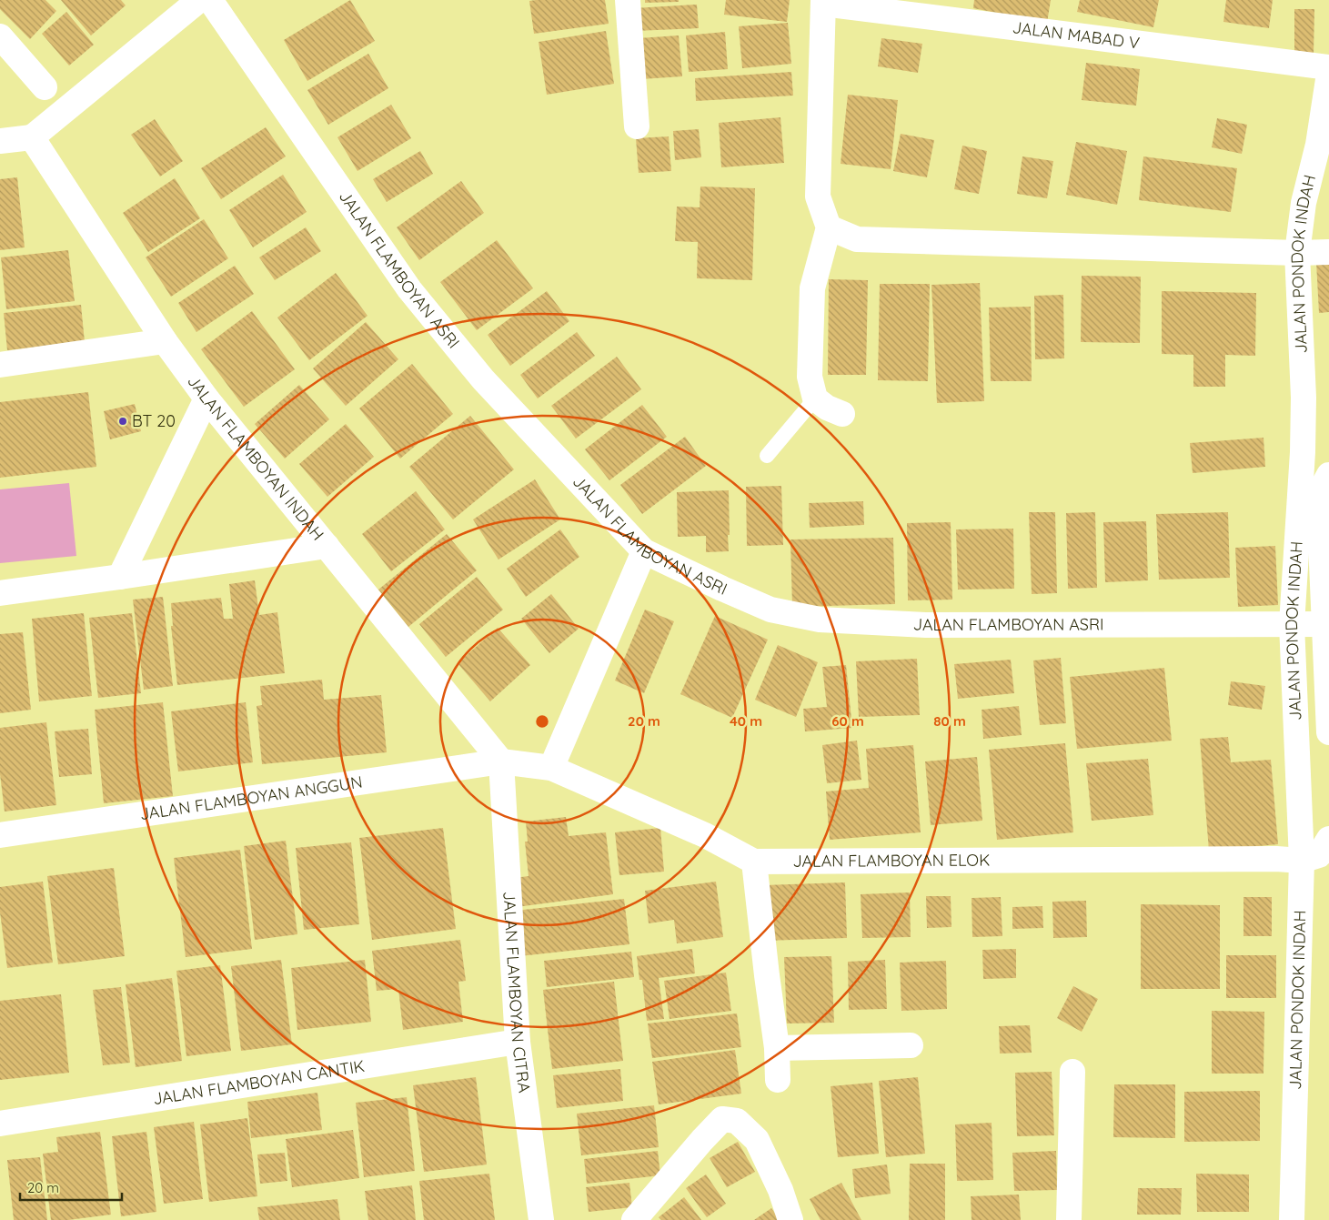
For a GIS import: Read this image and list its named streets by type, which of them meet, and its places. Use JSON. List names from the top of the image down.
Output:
{
  "streets": {
    "street": [
      "JALAN MABAD V",
      "JALAN PONDOK INDAH",
      "JALAN FLAMBOYAN ASRI",
      "JALAN FLAMBOYAN INDAH",
      "JALAN FLAMBOYAN ANGGUN",
      "JALAN FLAMBOYAN ELOK",
      "JALAN FLAMBOYAN CITRA",
      "JALAN FLAMBOYAN CANTIK"
    ]
  },
  "crossings": [
    ["JALAN PONDOK INDAH", "JALAN FLAMBOYAN ASRI"],
    ["JALAN PONDOK INDAH", "JALAN FLAMBOYAN ELOK"],
    ["JALAN FLAMBOYAN INDAH", "JALAN FLAMBOYAN ANGGUN"],
    ["JALAN FLAMBOYAN INDAH", "JALAN FLAMBOYAN ELOK"],
    ["JALAN FLAMBOYAN INDAH", "JALAN FLAMBOYAN CITRA"],
    ["JALAN FLAMBOYAN ANGGUN", "JALAN FLAMBOYAN ELOK"],
    ["JALAN FLAMBOYAN ANGGUN", "JALAN FLAMBOYAN CITRA"],
    ["JALAN FLAMBOYAN ELOK", "JALAN FLAMBOYAN CITRA"],
    ["JALAN FLAMBOYAN CITRA", "JALAN FLAMBOYAN CANTIK"]
  ],
  "places": ["BT 20"],
  "scale_bar": "20 m",
  "rings": [
    "20 m",
    "40 m",
    "60 m",
    "80 m"
  ]
}
